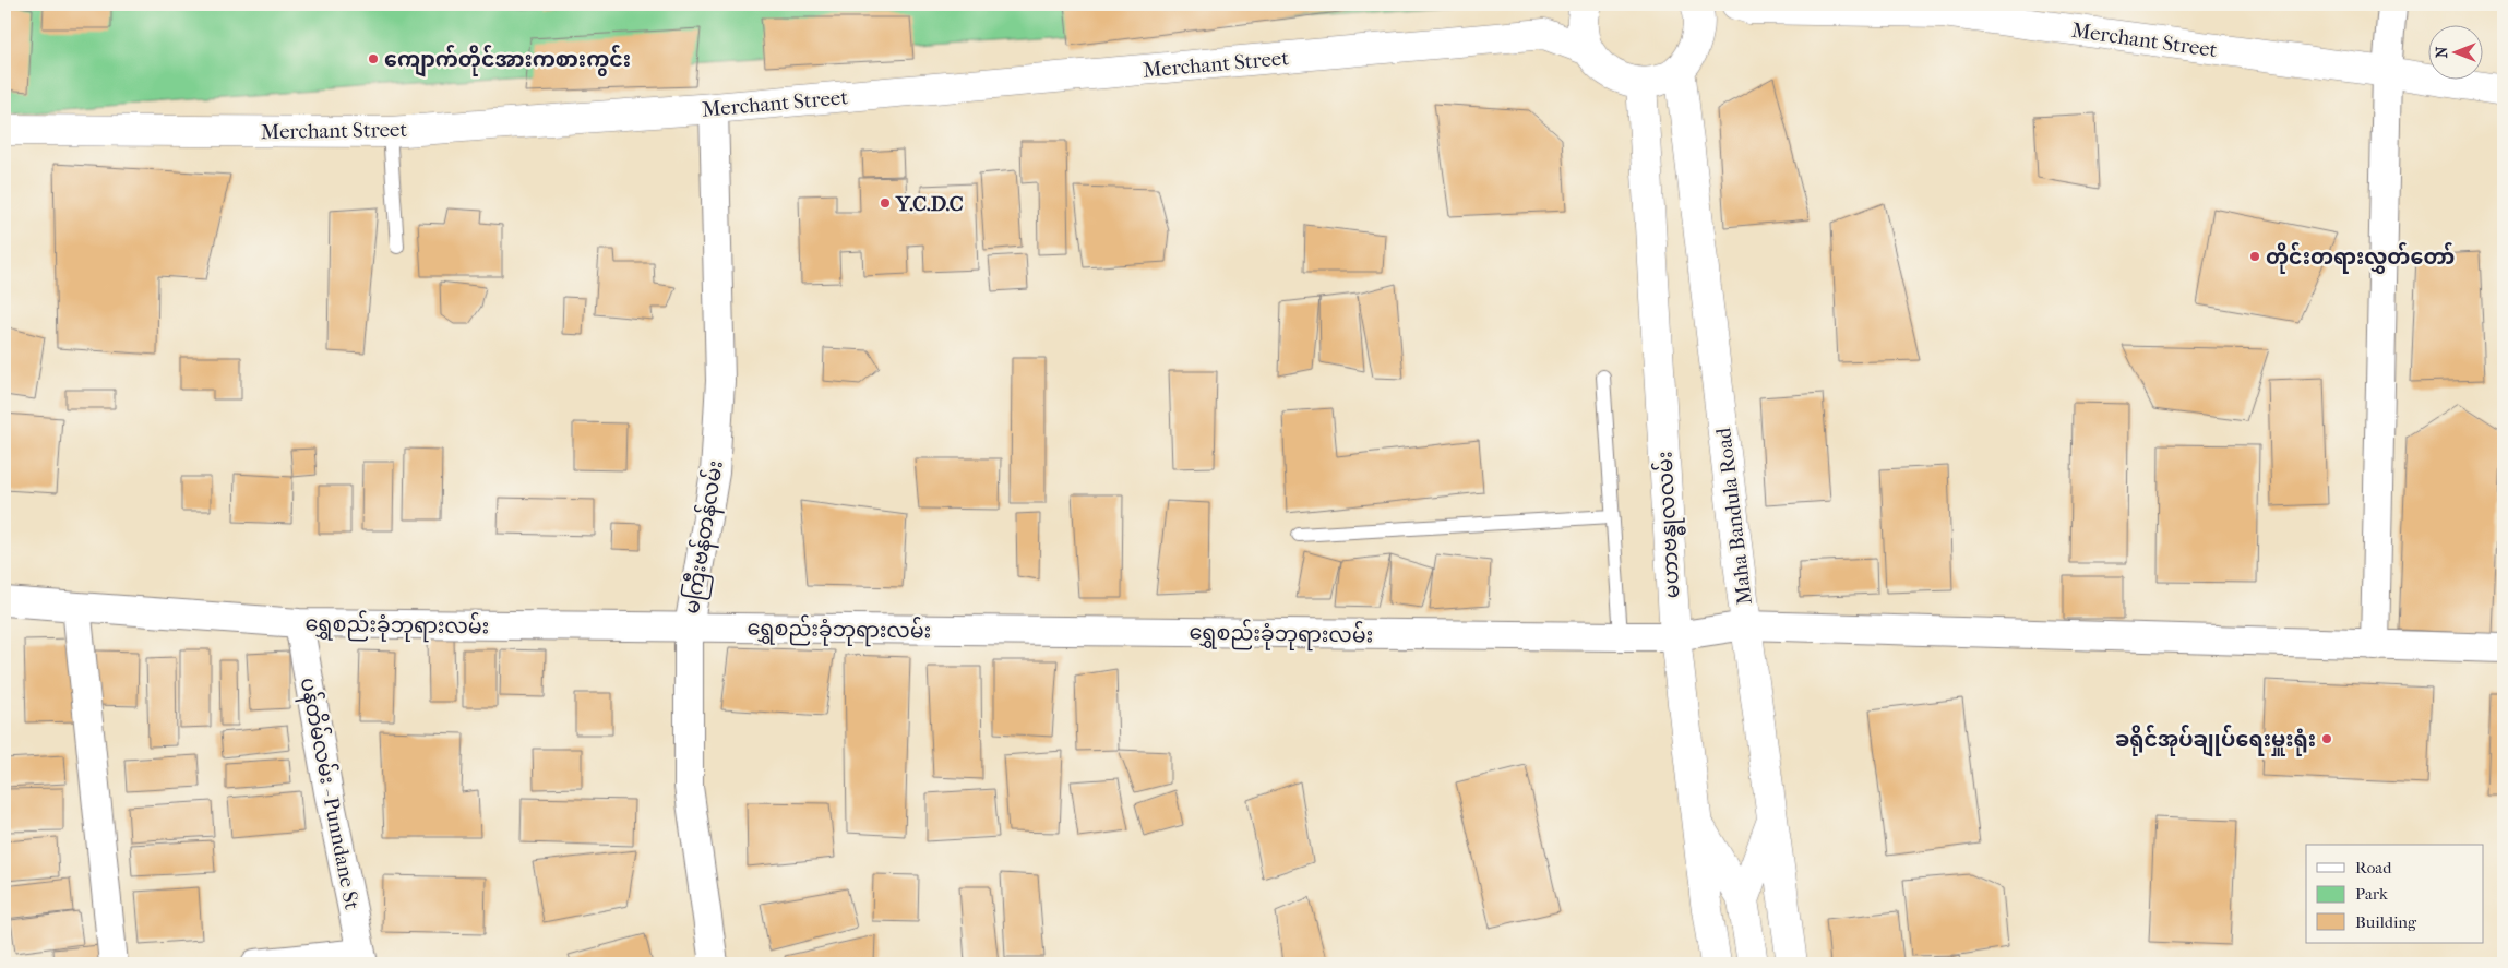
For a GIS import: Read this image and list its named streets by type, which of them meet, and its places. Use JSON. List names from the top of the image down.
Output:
{
  "streets": {
    "main road": ["Merchant Street", "Maha Bandula Road", "မဟာဗန္ဓုလလမ်း"],
    "street": ["မကြီးဗန်တန်လမ်း", "ရွှေစည်းခုံဘုရားလမ်း", "ပန်တိမ်လမ်း - Punndane St"]
  },
  "crossings": [
    ["Merchant Street", "မကြီးဗန်တန်လမ်း"],
    ["Maha Bandula Road", "ရွှေစည်းခုံဘုရားလမ်း"],
    ["မဟာဗန္ဓုလလမ်း", "ရွှေစည်းခုံဘုရားလမ်း"],
    ["မကြီးဗန်တန်လမ်း", "ရွှေစည်းခုံဘုရားလမ်း"],
    ["ရွှေစည်းခုံဘုရားလမ်း", "ပန်တိမ်လမ်း - Punndane St"]
  ],
  "places": [
    "ကျောက်တိုင်အားကစားကွင်း",
    "Y.C.D.C",
    "တိုင်းတရားလွှတ်တော်",
    "ခရိုင်အုပ်ချုပ်ရေးမှူးရုံး"
  ],
  "legend": ["Road", "Park", "Building"],
  "north": "left"
}
